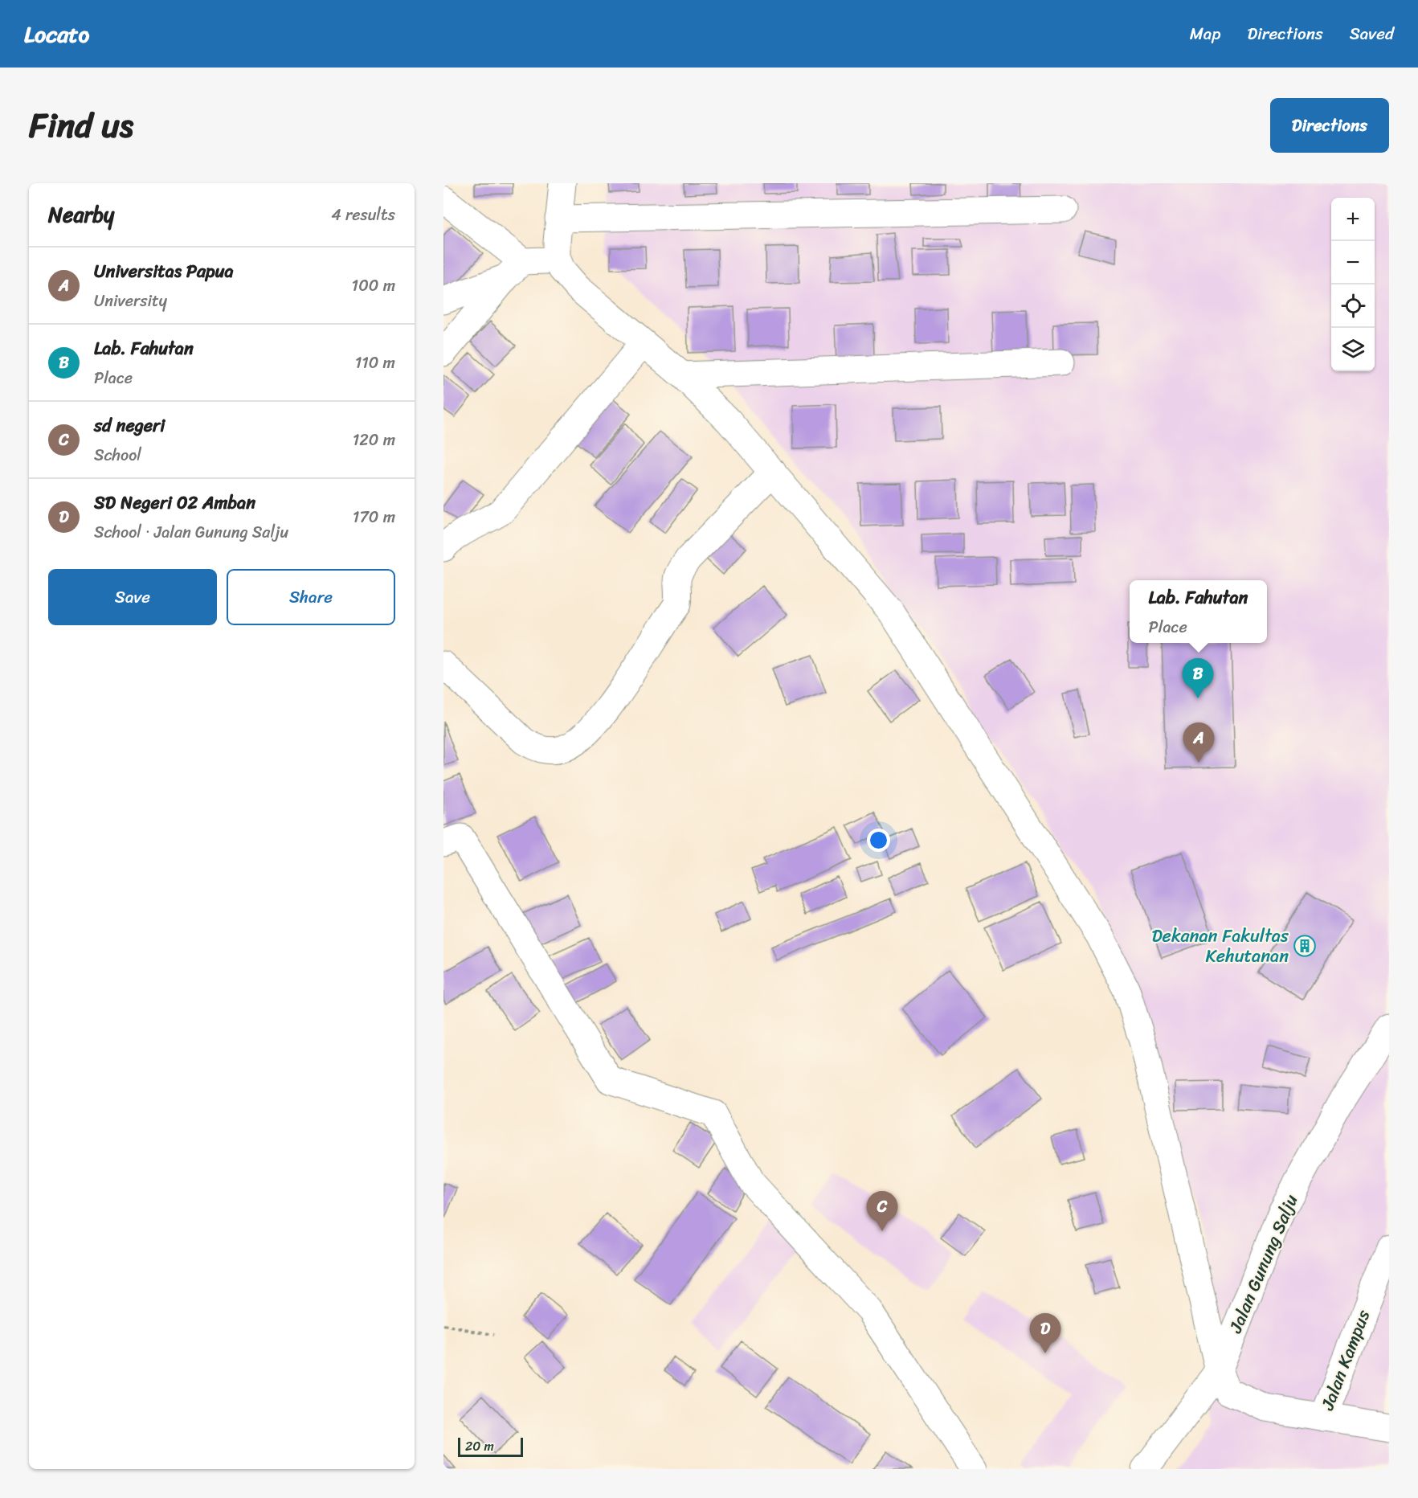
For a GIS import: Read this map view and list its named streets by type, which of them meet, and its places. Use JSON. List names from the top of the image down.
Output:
{
  "streets": {
    "street": ["Jalan Gunung Salju", "Jalan Kampus"]
  },
  "places": {
    "building": ["Dekanan Fakultas Kehutanan"]
  },
  "scale_bar": "20 m",
  "page": {
    "header": "Locato",
    "nav": ["Map", "Directions", "Saved"],
    "title": "Find us",
    "buttons": [
      "Directions",
      ["Save", "Share"]
    ],
    "heading": ["Nearby", "4 results"],
    "map_buttons": ["+", "−"],
    "list": [
      {
        "mark": "A",
        "name": "Universitas Papua",
        "note": "University",
        "value": "100 m"
      },
      {
        "mark": "B",
        "name": "Lab. Fahutan",
        "note": "Place",
        "value": "110 m"
      },
      {
        "mark": "C",
        "name": "sd negeri",
        "note": "School",
        "value": "120 m"
      },
      {
        "mark": "D",
        "name": "SD Negeri 02 Amban",
        "note": "School · Jalan Gunung Salju",
        "value": "170 m"
      }
    ],
    "popup": ["Lab. Fahutan", "Place"],
    "pins": [
      "B",
      "A",
      "C",
      "D"
    ],
    "scale": "20 m"
  }
}
